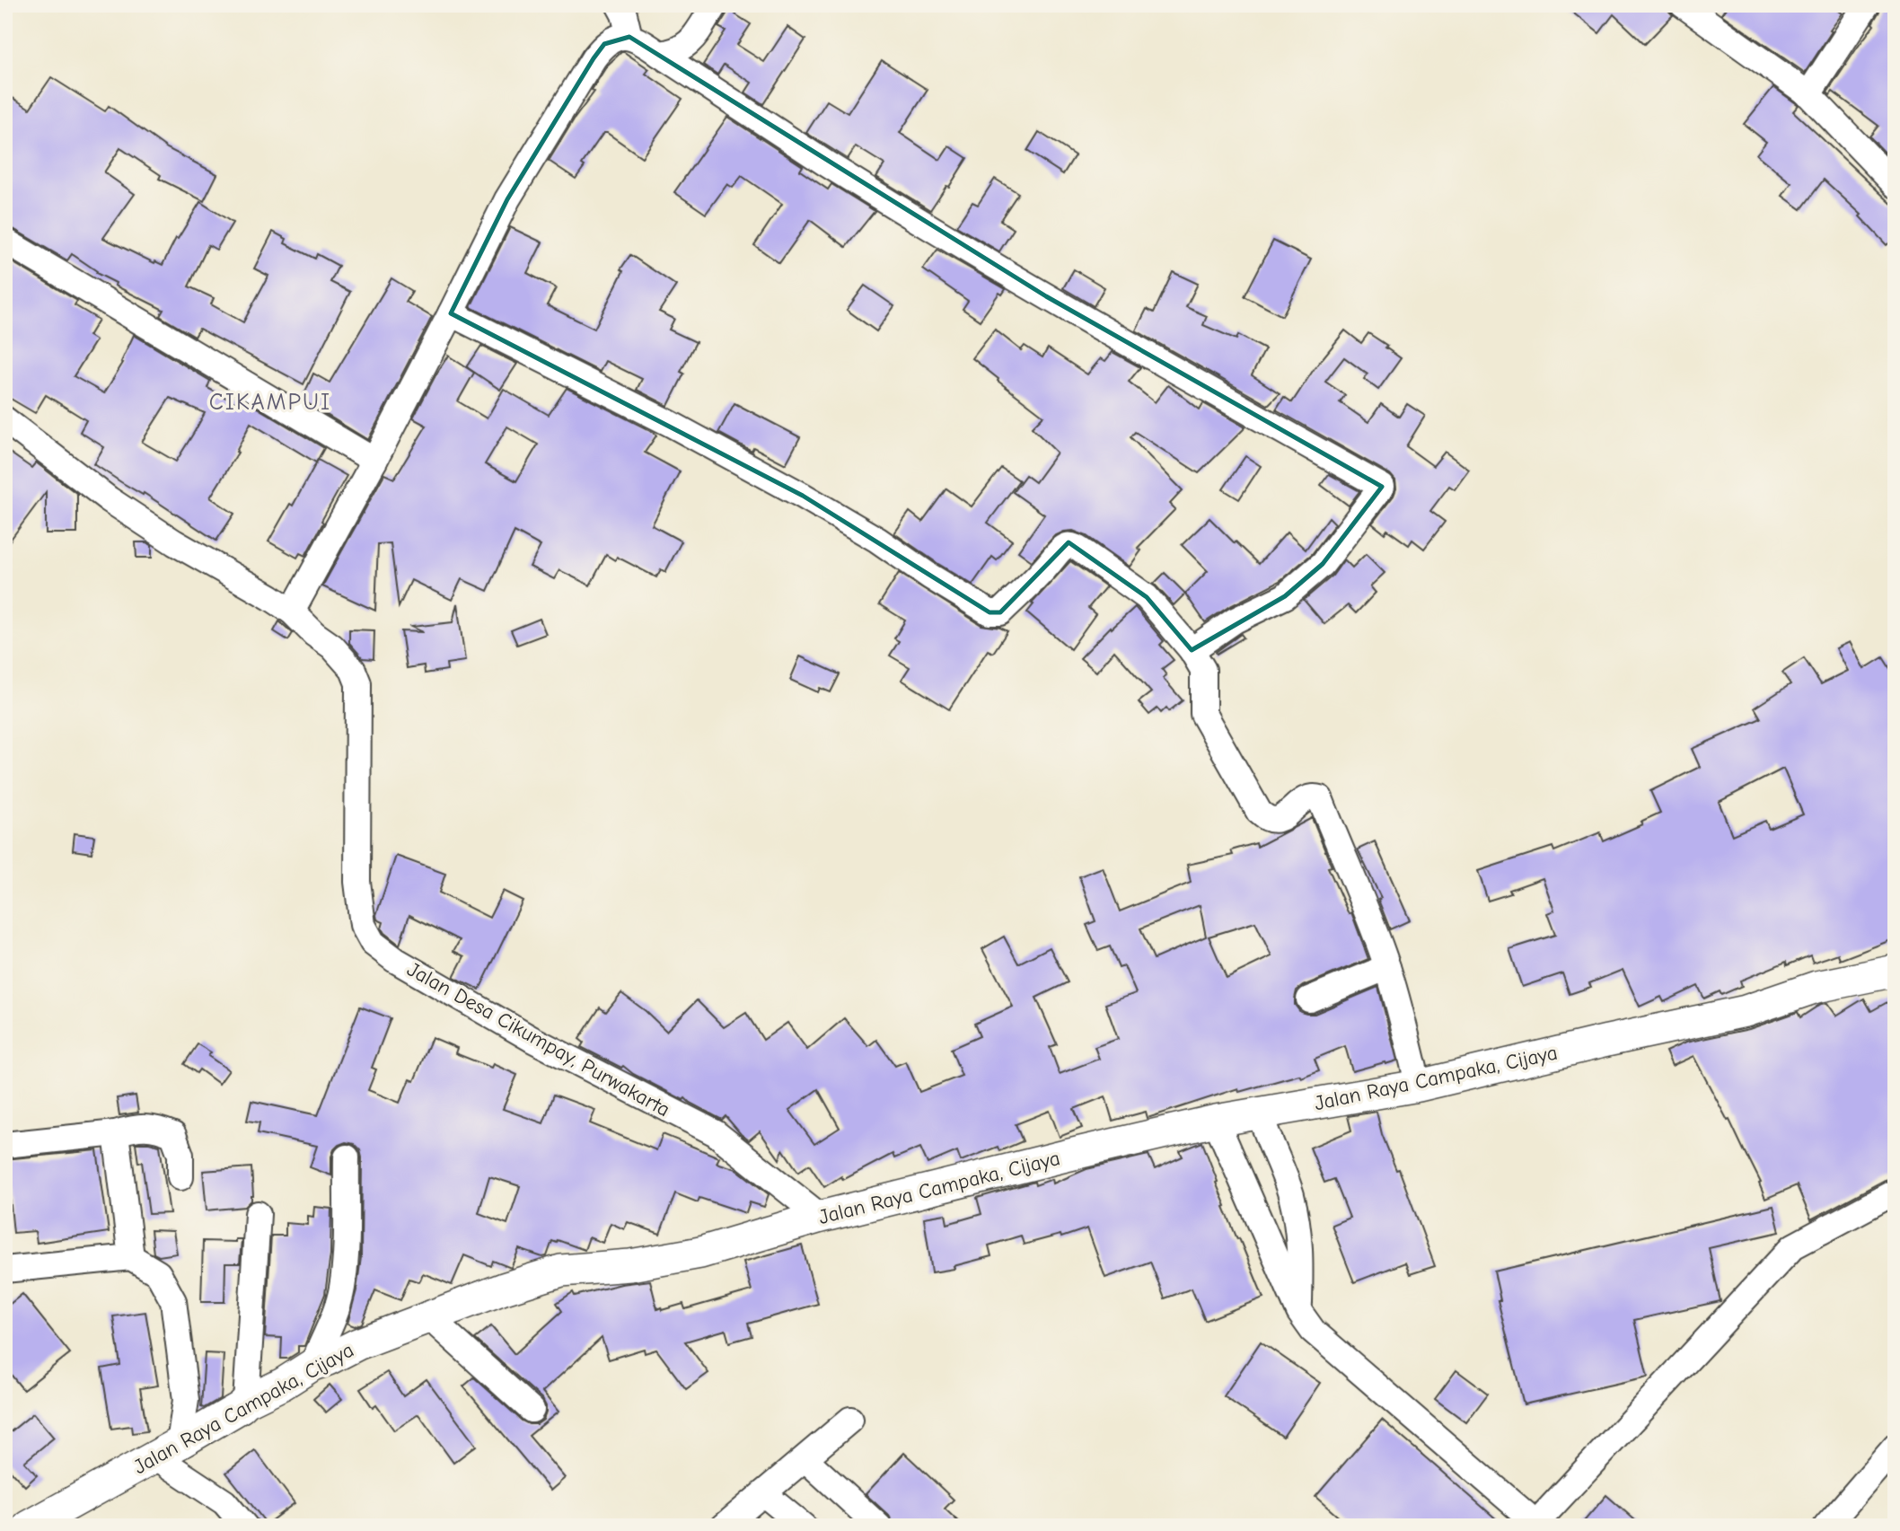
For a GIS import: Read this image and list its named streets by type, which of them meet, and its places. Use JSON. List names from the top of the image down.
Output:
{
  "streets": {
    "main road": ["Jalan Raya Campaka, Cijaya"],
    "street": ["Jalan Desa Cikumpay, Purwakarta"]
  },
  "crossings": [
    ["Jalan Desa Cikumpay, Purwakarta", "Jalan Raya Campaka, Cijaya"]
  ],
  "districts": ["CIKAMPUI"]
}
